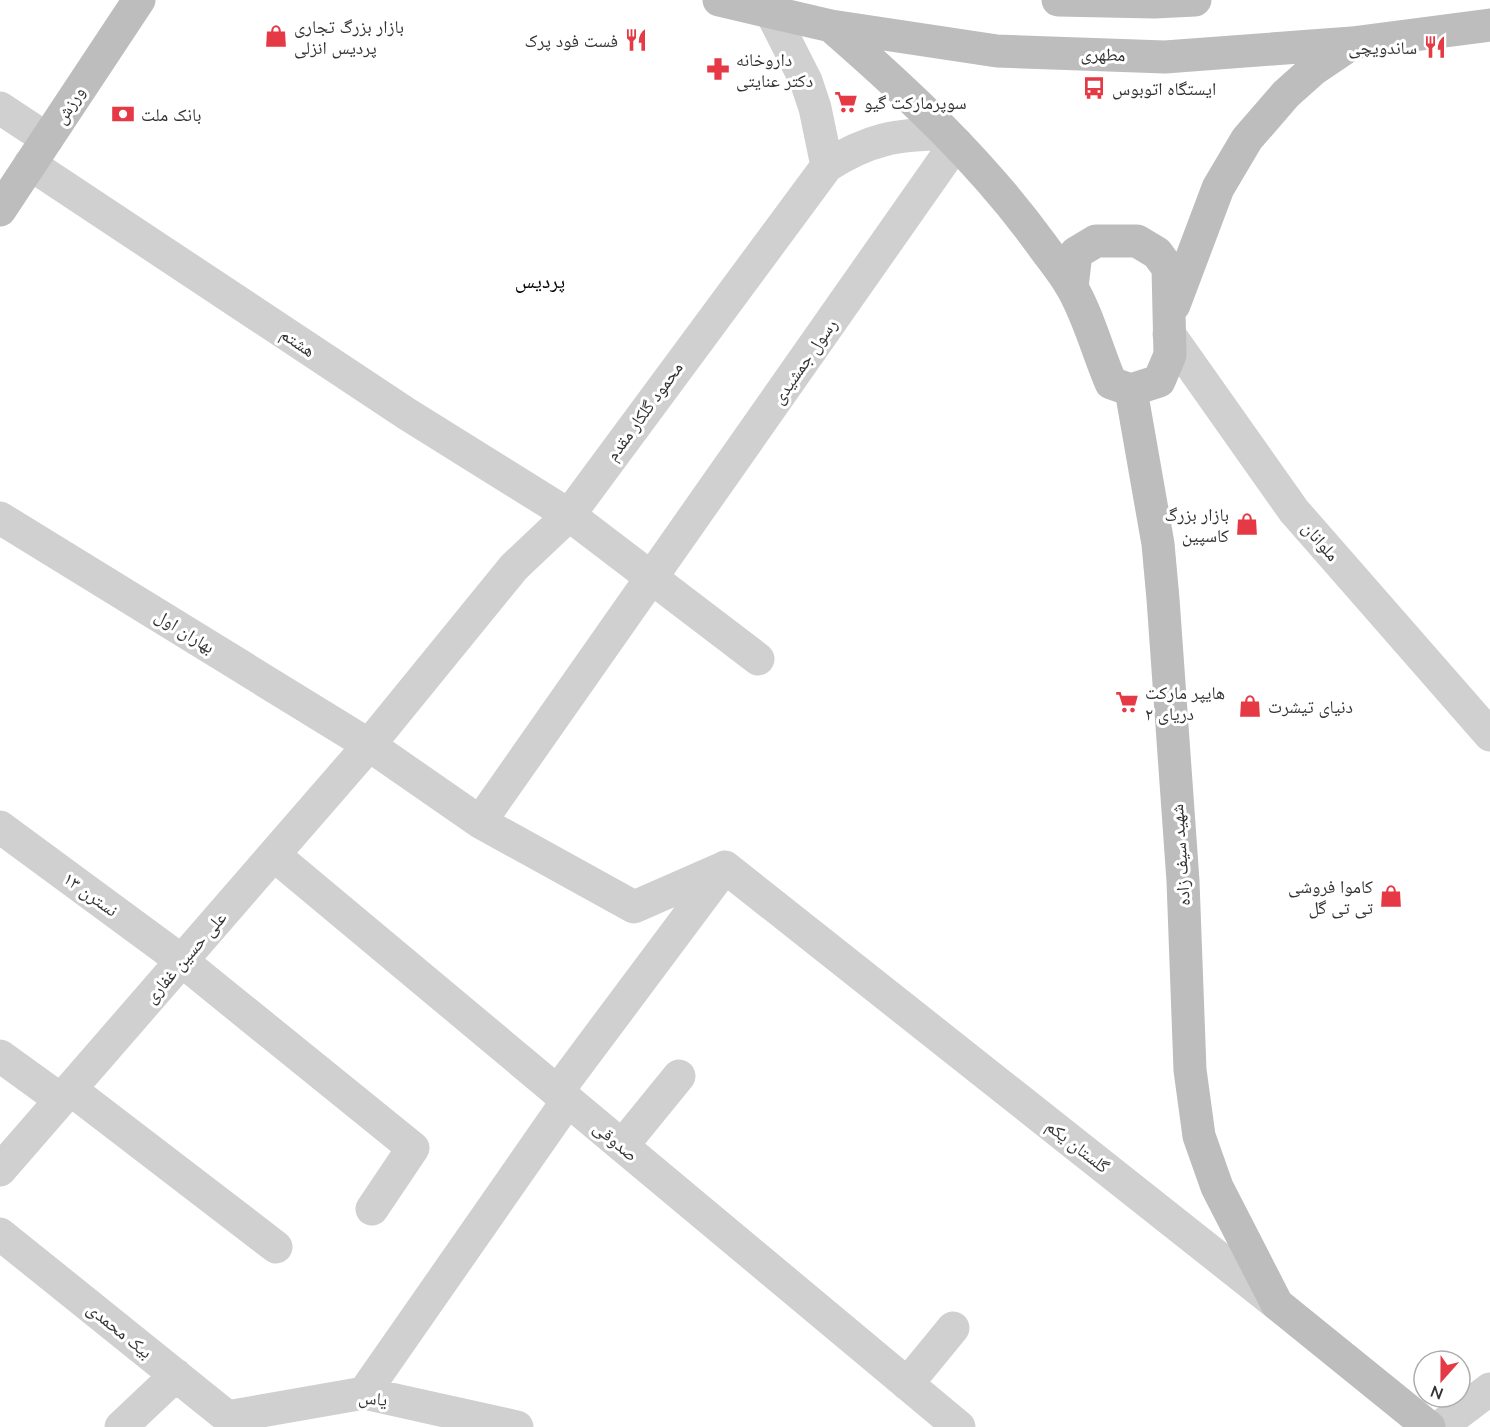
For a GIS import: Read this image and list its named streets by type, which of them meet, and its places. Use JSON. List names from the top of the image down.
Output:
{
  "streets": {
    "street": [
      "مطهری",
      "ورزش",
      "هشتم",
      "رسول جمشیدی",
      "محمود گلکار مقدم",
      "ملوانان",
      "بهاران اول",
      "شهید سیف زاده",
      "نسترن ۱۳",
      "علی حسین غفاری",
      "صدوقی",
      "گلستان یکم",
      "بیک محمدی",
      "یاس"
    ]
  },
  "crossings": [
    ["ورزش", "هشتم"],
    ["هشتم", "رسول جمشیدی"],
    ["هشتم", "محمود گلکار مقدم"],
    ["رسول جمشیدی", "محمود گلکار مقدم"],
    ["رسول جمشیدی", "بهاران اول"],
    ["محمود گلکار مقدم", "بهاران اول"],
    ["محمود گلکار مقدم", "علی حسین غفاری"],
    ["بهاران اول", "علی حسین غفاری"],
    ["بهاران اول", "گلستان یکم"],
    ["شهید سیف زاده", "گلستان یکم"],
    ["نسترن ۱۳", "علی حسین غفاری"],
    ["علی حسین غفاری", "صدوقی"],
    ["بیک محمدی", "یاس"]
  ],
  "districts": ["پردیس"],
  "places": {
    "shop": [
      "بازار بزرگ تجاری پردیس انزلی",
      "بازار بزرگ کاسپین",
      "دنیای تیشرت",
      "کاموا فروشی تی تی گل"
    ],
    "restaurant": ["فست فود پرک", "ساندویچی"],
    "pharmacy": ["داروخانه دکتر عنایتی"],
    "bus stop": ["ایستگاه اتوبوس"],
    "supermarket": ["سوپرمارکت گیو", "هایپر مارکت دریای ۲"],
    "bank": ["بانک ملت"]
  },
  "north": "bottom"
}
